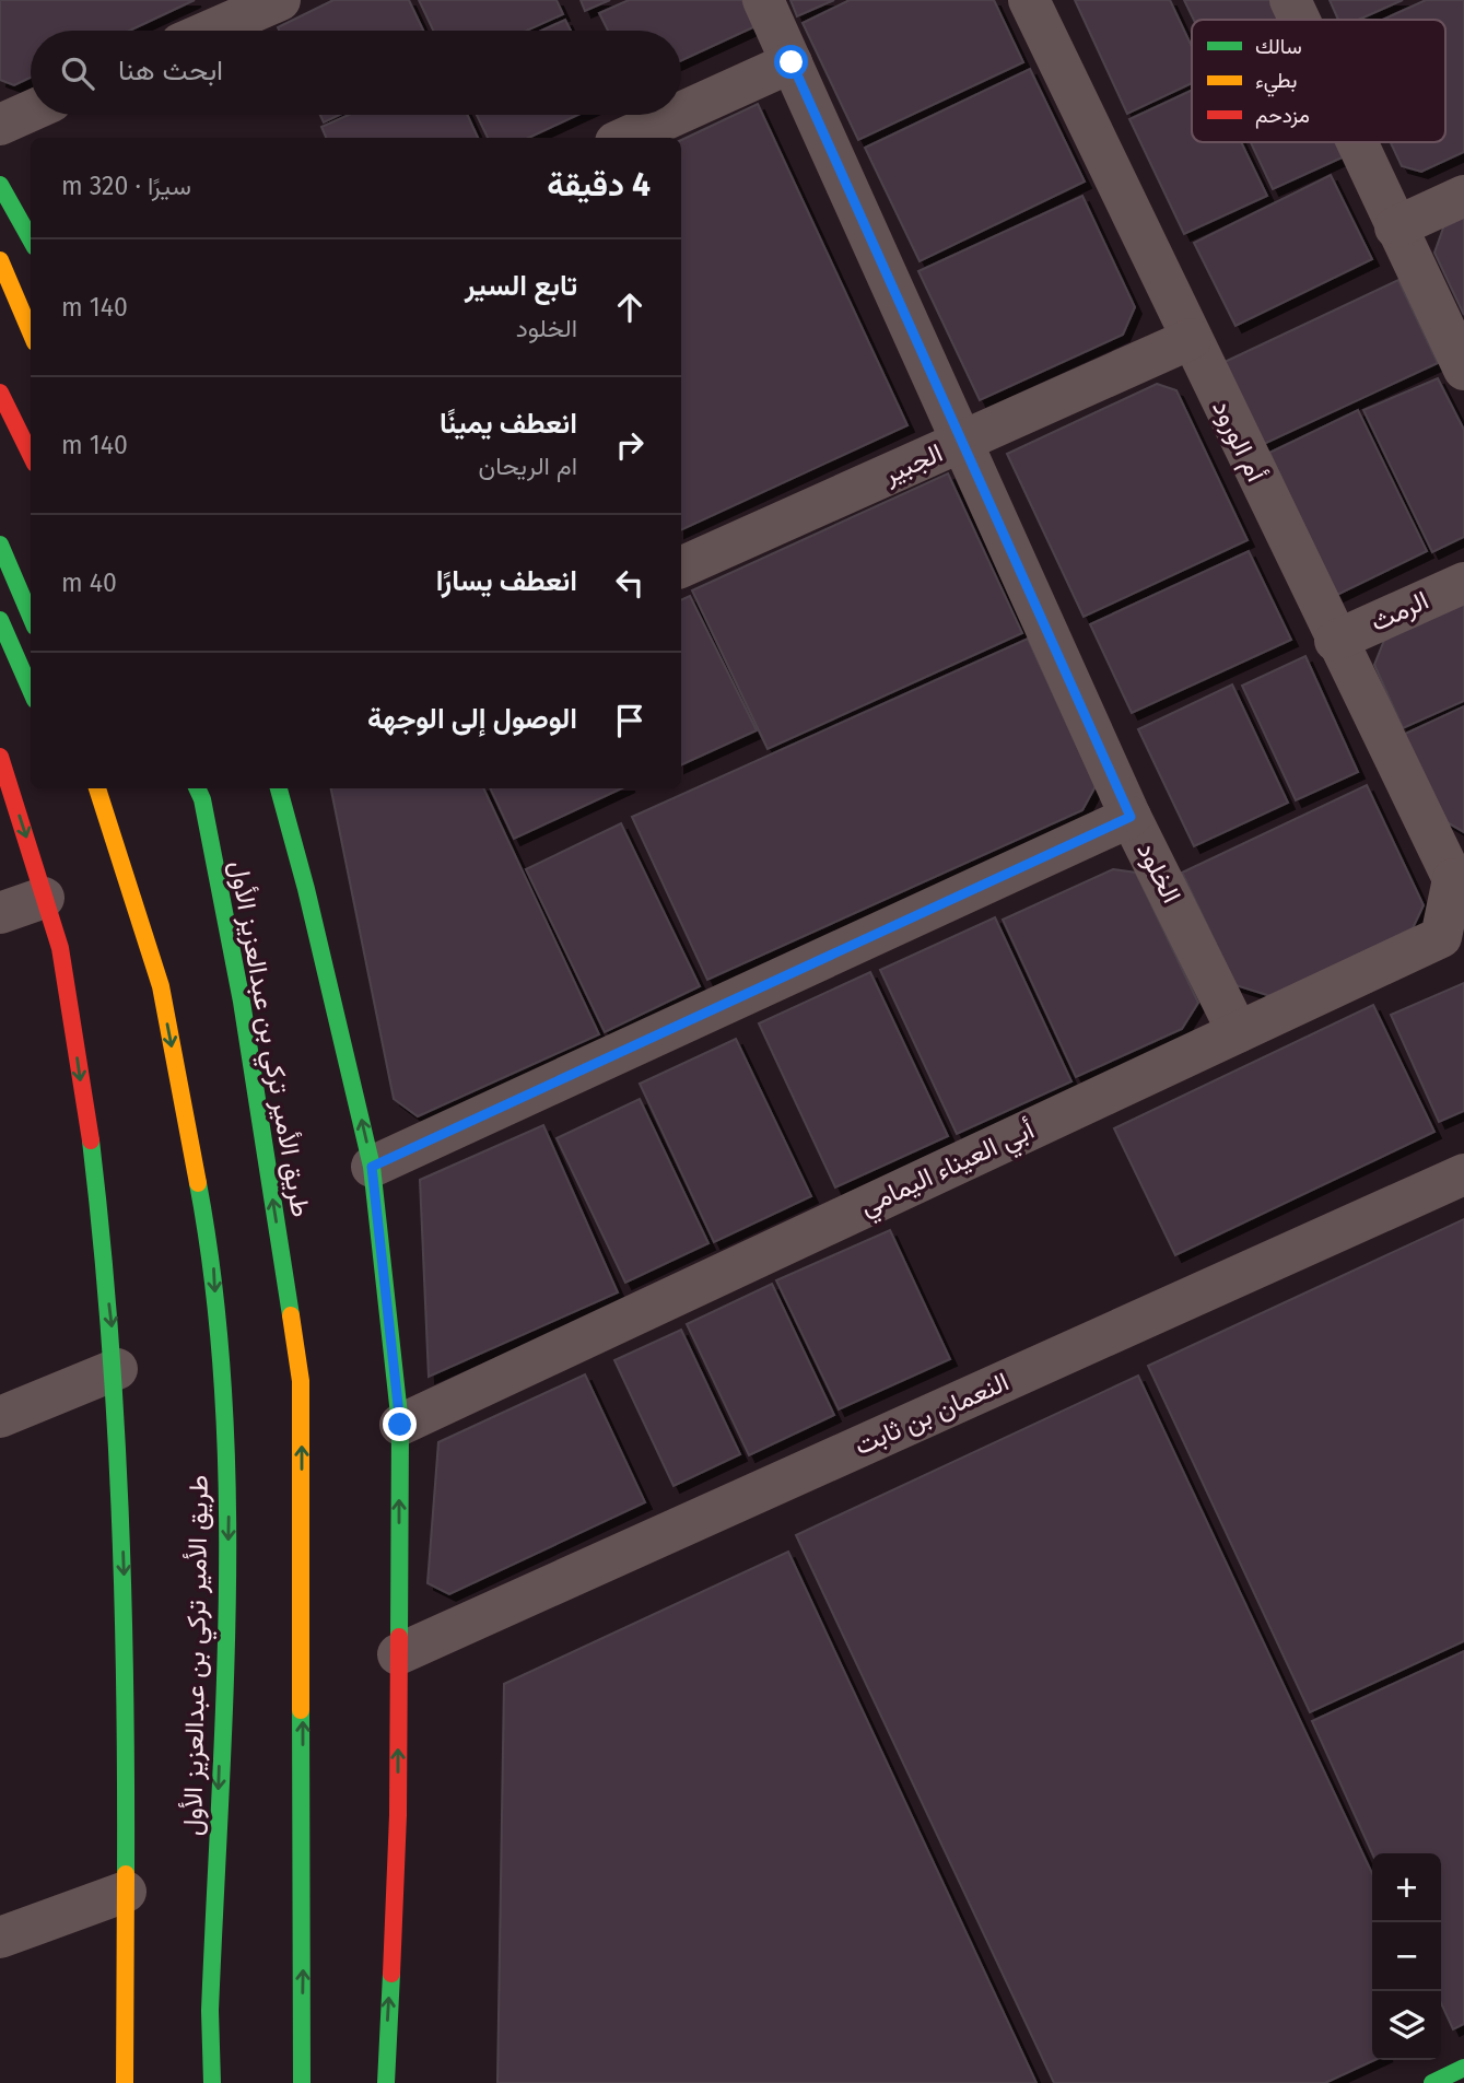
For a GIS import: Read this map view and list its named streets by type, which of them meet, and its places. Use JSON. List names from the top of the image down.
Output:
{
  "streets": {
    "main road": ["طريق الأمير تركي بن عبدالعزيز الأول"],
    "street": [
      "أم الورود",
      "الجبير",
      "الرمث",
      "الخلود",
      "أبي العيناء اليمامي",
      "النعمان بن ثابت"
    ]
  },
  "crossings": [
    ["أم الورود", "الجبير"],
    ["أم الورود", "الرمث"],
    ["أم الورود", "أبي العيناء اليمامي"],
    ["الجبير", "الخلود"],
    ["الخلود", "أبي العيناء اليمامي"]
  ],
  "legend": ["سالك", "بطيء", "مزدحم"],
  "page": {
    "search": "ابحث هنا",
    "heading": ["4 دقيقة", "سيرًا · 320 m"],
    "list": [
      ["تابع السير", "الخلود", "140 m"],
      ["انعطف يمينًا", "ام الريحان", "140 m"],
      ["انعطف يسارًا", "40 m"],
      "الوصول إلى الوجهة"
    ],
    "map_buttons": ["+", "−"]
  }
}
